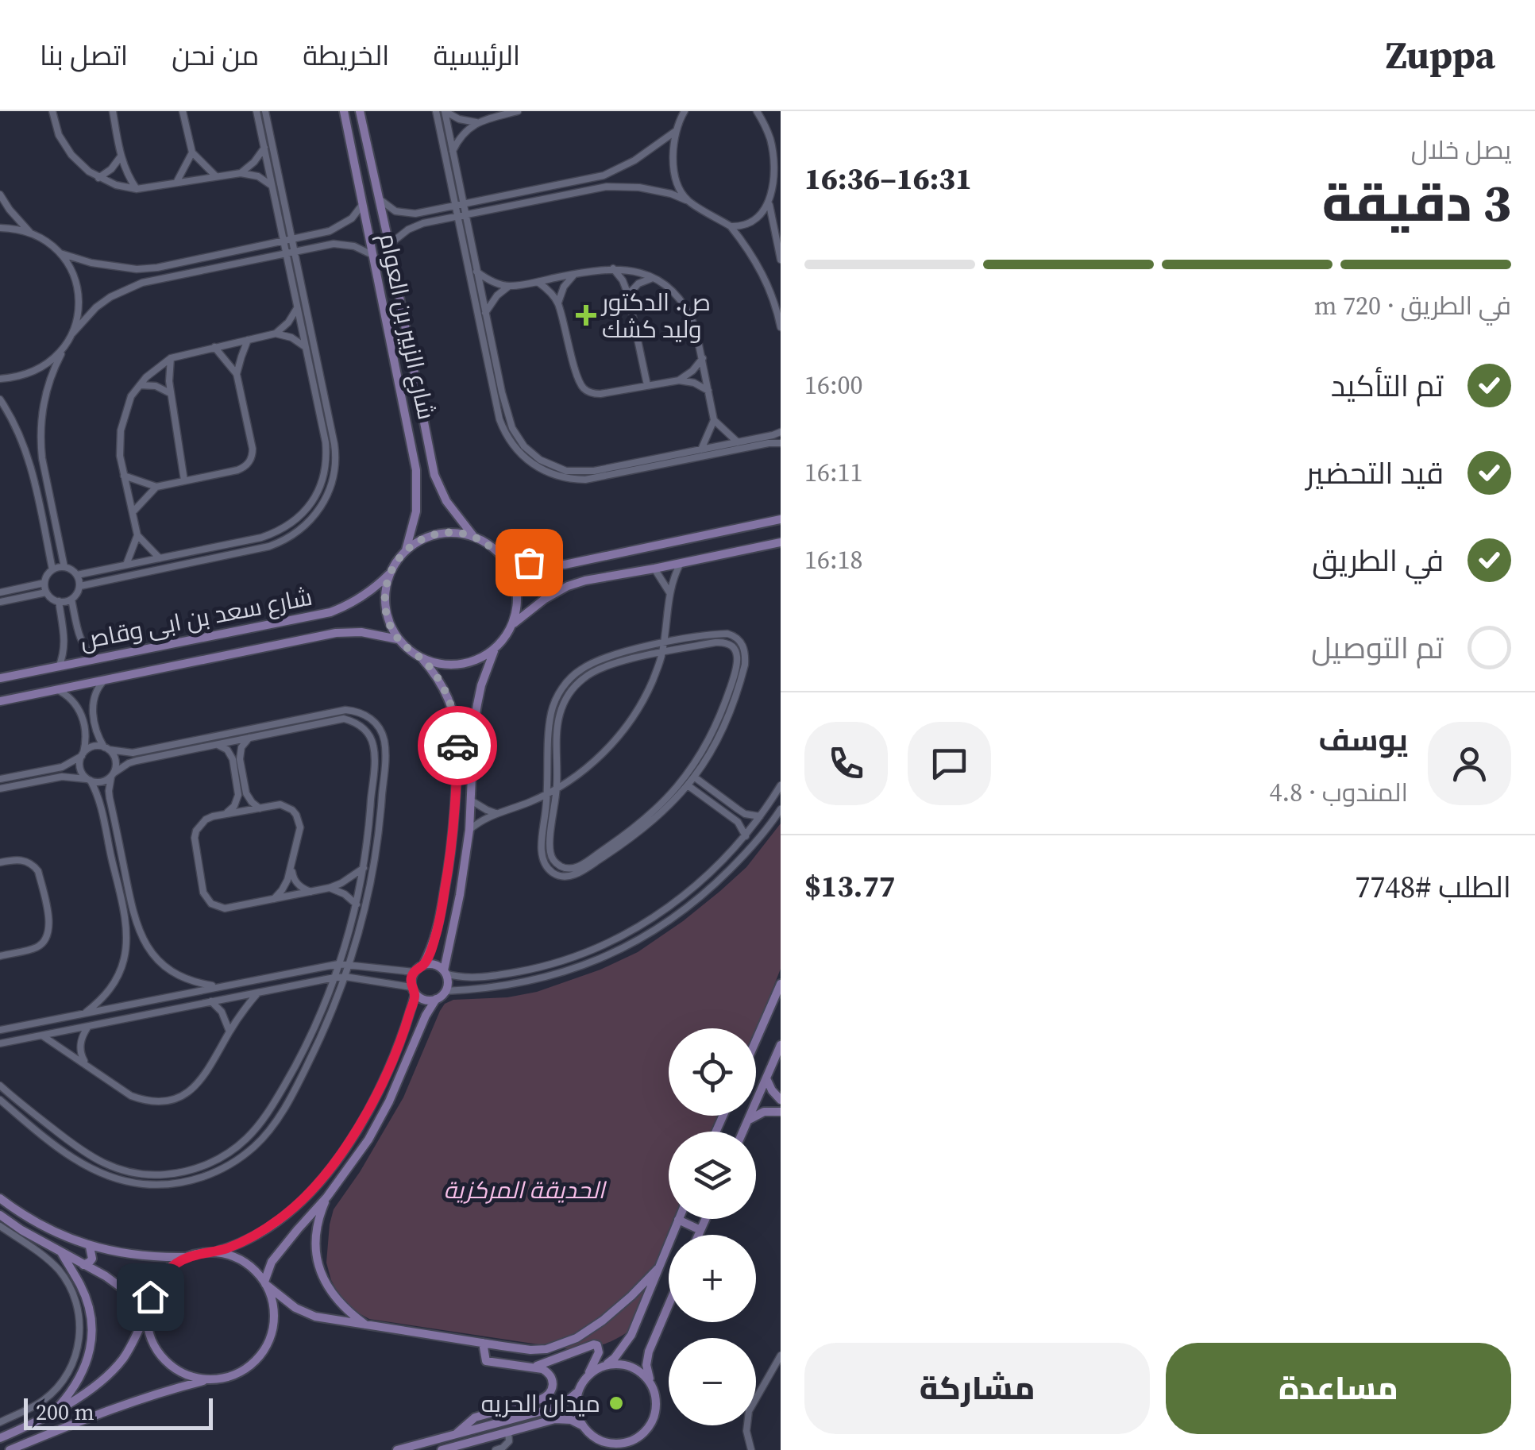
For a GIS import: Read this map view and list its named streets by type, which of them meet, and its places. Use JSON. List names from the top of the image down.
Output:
{
  "streets": {
    "street": ["شارع الزبير بن العوام", "شارع سعد بن ابى وقاص"]
  },
  "crossings": [
    ["شارع الزبير بن العوام", "شارع سعد بن ابى وقاص"]
  ],
  "parks": ["الحديقة المركزية"],
  "places": {
    "health": ["ص. الدكتور وليد كشك"],
    "other": ["ميدان الحريه"]
  },
  "scale_bar": "200 m",
  "page": {
    "header": "Zuppa",
    "nav": [
      "الرئيسية",
      "الخريطة",
      "من نحن",
      "اتصل بنا"
    ],
    "heading": ["3 دقيقة", "يصل خلال", "16:31–16:36"],
    "panel": [
      "يوسف",
      "المندوب · 4.8",
      "الطلب #7748",
      "$13.77"
    ],
    "bar": "في الطريق · 720 m",
    "list": [
      ["تم التأكيد", "16:00"],
      ["قيد التحضير", "16:11"],
      ["في الطريق", "16:18"],
      "تم التوصيل"
    ],
    "map_buttons": ["+", "−"],
    "buttons": ["مساعدة", "مشاركة"],
    "scale": "200 m"
  }
}
